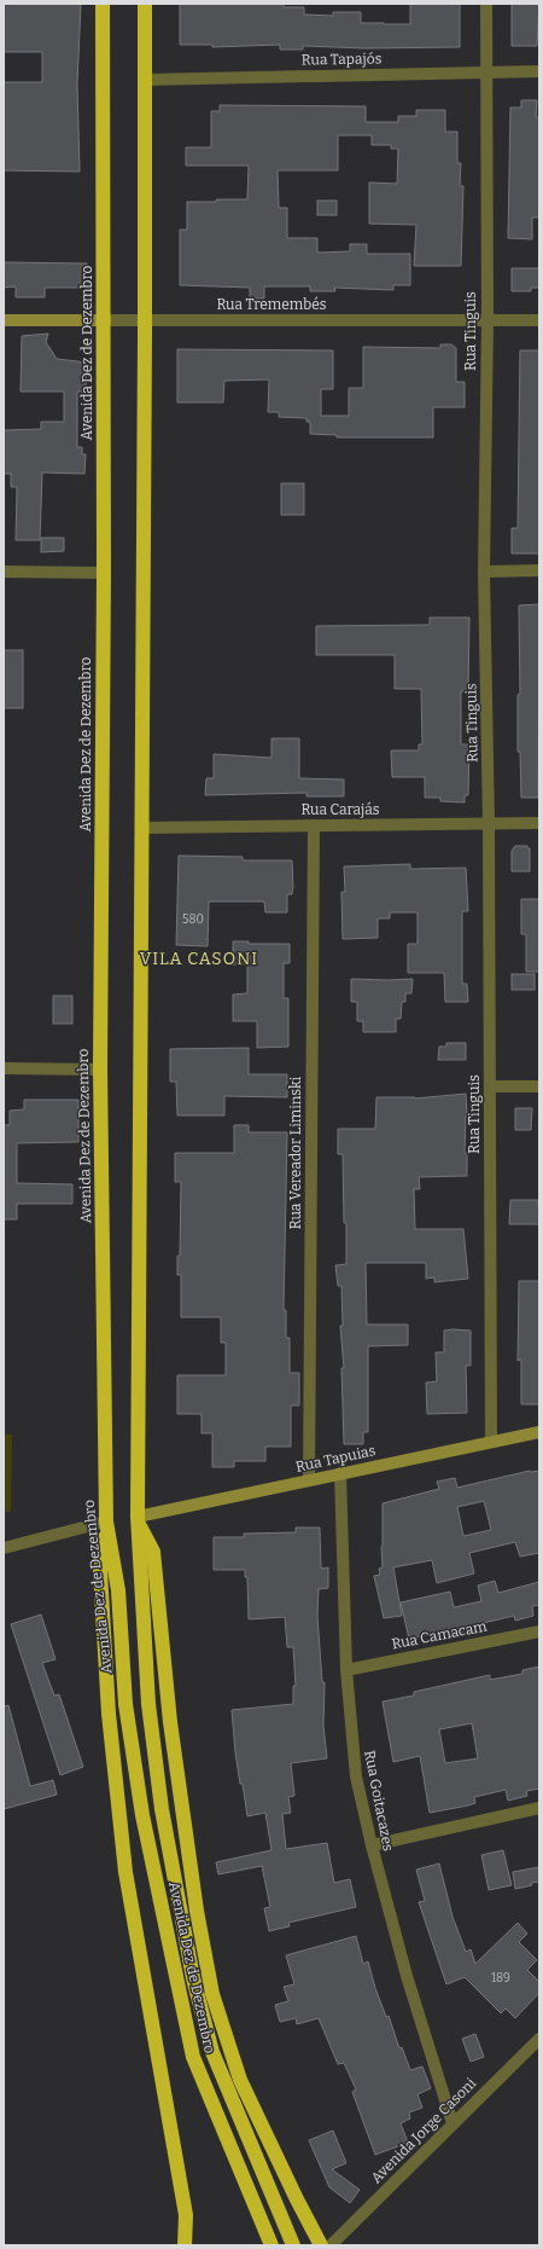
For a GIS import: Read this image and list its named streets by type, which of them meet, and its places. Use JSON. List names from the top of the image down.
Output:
{
  "streets": {
    "highway": ["Avenida Dez de Dezembro"],
    "street": [
      "Rua Tapajós",
      "Rua Tremembés",
      "Rua Tinguis",
      "Rua Carajás",
      "Rua Vereador Liminski",
      "Rua Tapuias",
      "Rua Camacam",
      "Rua Goitacazes",
      "Avenida Jorge Casoni"
    ]
  },
  "crossings": [
    ["Rua Tapajós", "Rua Tinguis"],
    ["Rua Tapajós", "Avenida Dez de Dezembro"],
    ["Rua Tremembés", "Rua Tinguis"],
    ["Rua Tremembés", "Avenida Dez de Dezembro"],
    ["Rua Tinguis", "Rua Carajás"],
    ["Rua Tinguis", "Rua Tapuias"],
    ["Avenida Dez de Dezembro", "Rua Carajás"],
    ["Avenida Dez de Dezembro", "Rua Tapuias"],
    ["Rua Carajás", "Rua Vereador Liminski"],
    ["Rua Vereador Liminski", "Rua Tapuias"],
    ["Rua Tapuias", "Rua Goitacazes"],
    ["Rua Camacam", "Rua Goitacazes"],
    ["Rua Goitacazes", "Avenida Jorge Casoni"]
  ],
  "districts": ["VILA CASONI"],
  "house_numbers": ["580", "189"]
}
